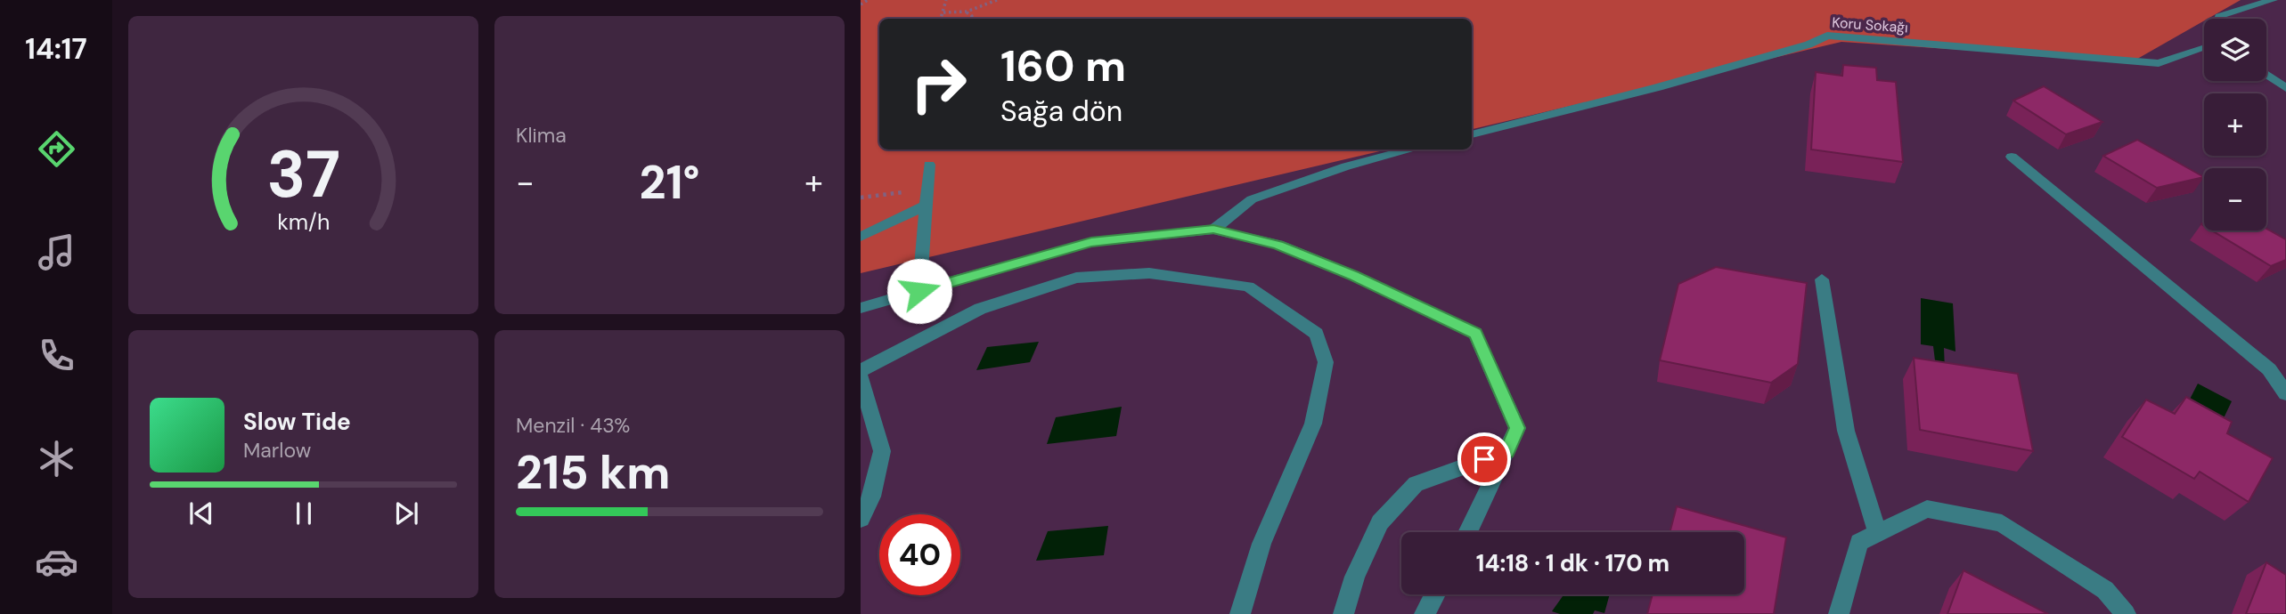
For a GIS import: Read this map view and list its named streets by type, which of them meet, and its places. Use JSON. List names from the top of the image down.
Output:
{
  "streets": {
    "street": ["Koru Sokağı"]
  },
  "page": {
    "tabs": "14:17",
    "tile": [
      "Klima",
      ["Menzil · 43%", "215 km"]
    ],
    "map_buttons": ["+", "−"],
    "turn": ["160 m", "Sağa dön"],
    "heat": ["−", "21°", "+"],
    "song": ["Slow Tide", "Marlow"],
    "limit": "40",
    "trip": "14:18 · 1 dk · 170 m",
    "gauge": ["37", "km/h"]
  }
}
